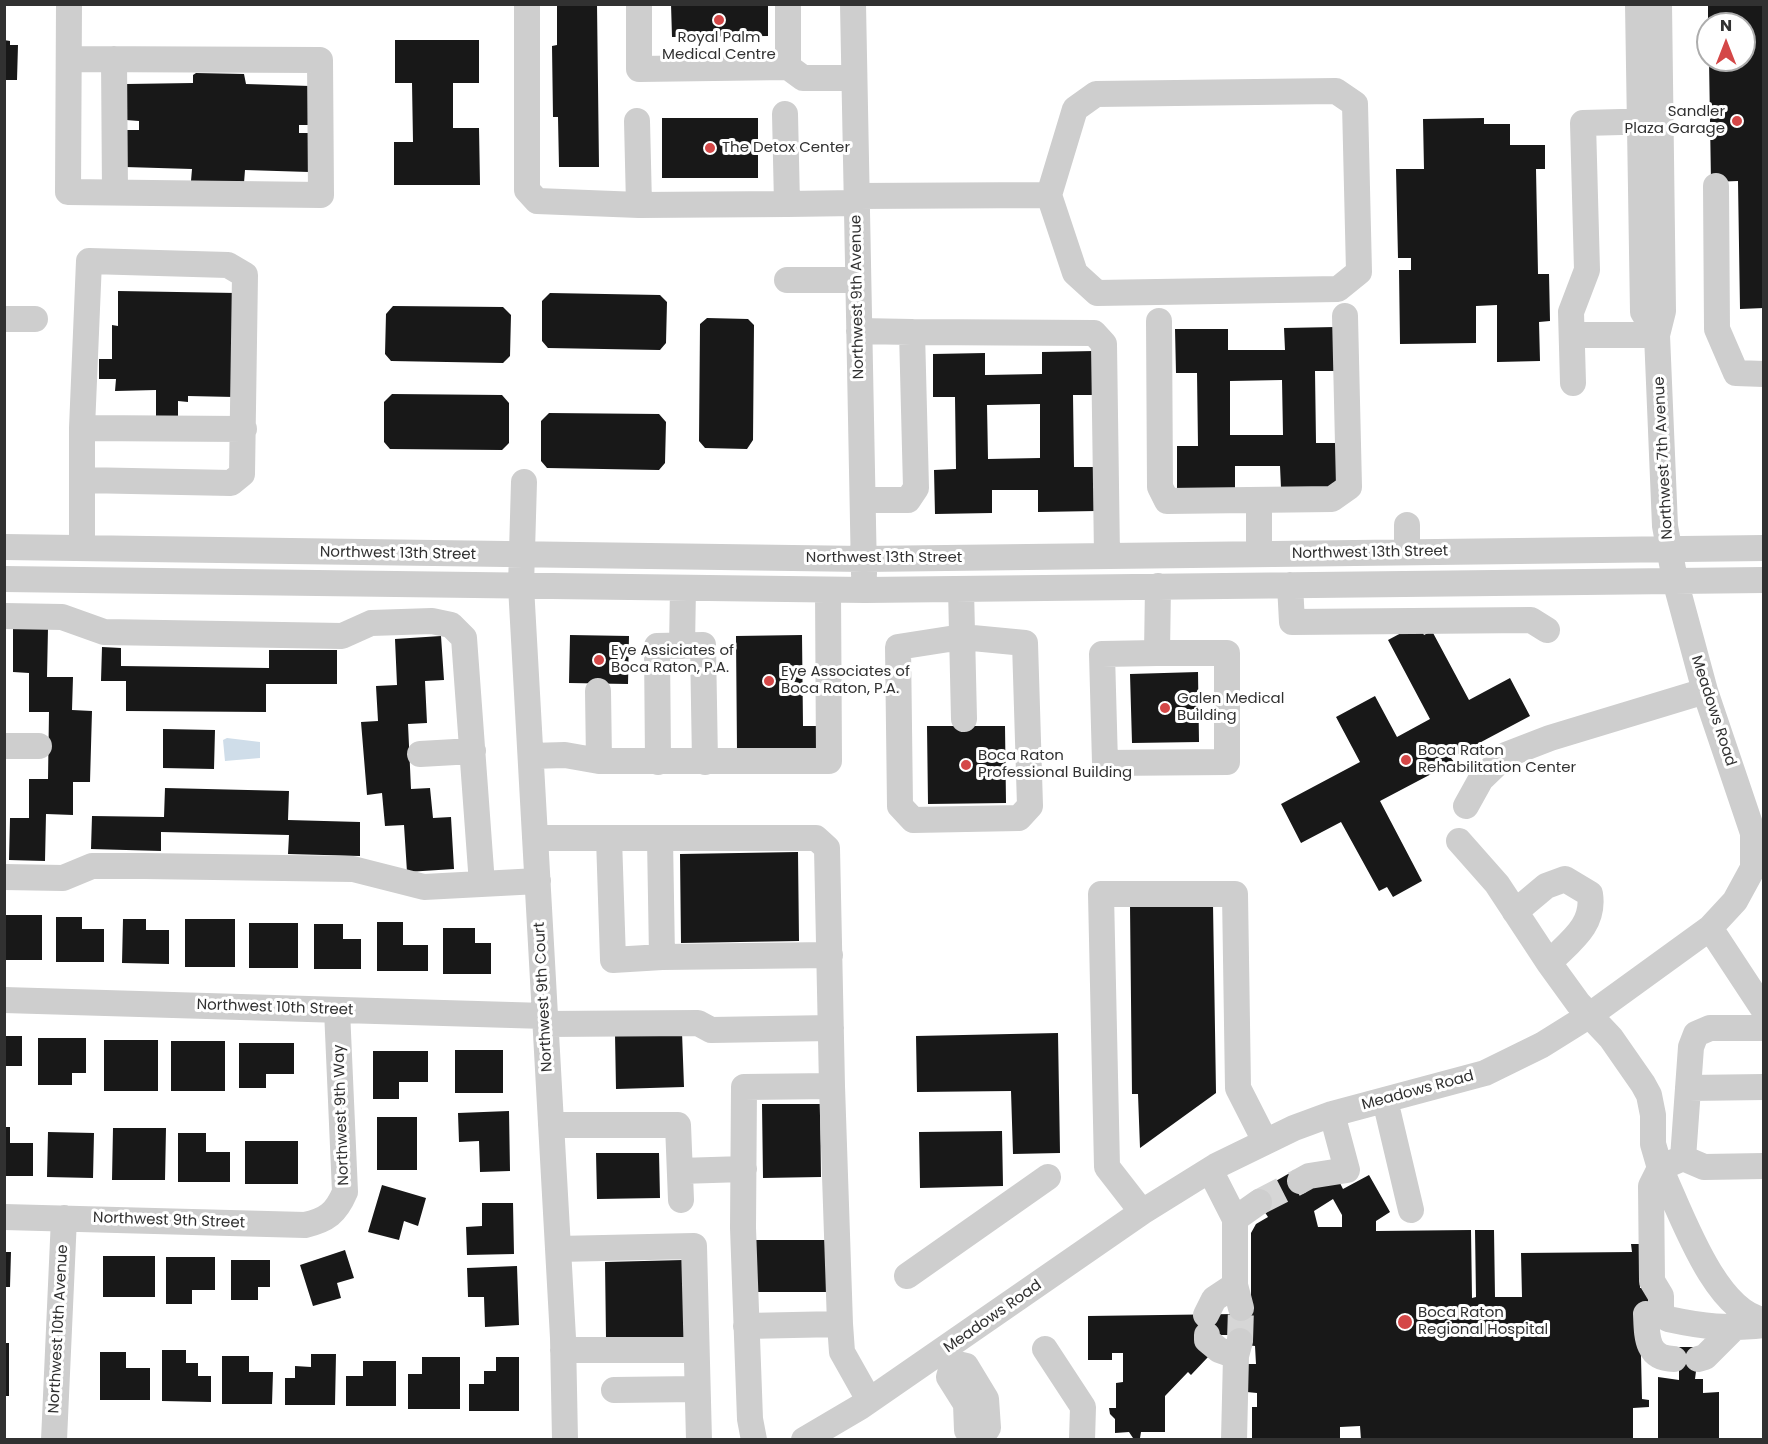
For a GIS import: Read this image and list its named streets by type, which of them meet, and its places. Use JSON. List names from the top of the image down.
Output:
{
  "streets": {
    "street": [
      "Northwest 9th Avenue",
      "Northwest 7th Avenue",
      "Northwest 13th Street",
      "Meadows Road",
      "Northwest 9th Court",
      "Northwest 10th Street",
      "Northwest 9th Way",
      "Northwest 9th Street",
      "Northwest 10th Avenue"
    ]
  },
  "crossings": [
    ["Northwest 9th Avenue", "Northwest 13th Street"],
    ["Northwest 7th Avenue", "Northwest 13th Street"],
    ["Northwest 7th Avenue", "Meadows Road"],
    ["Northwest 13th Street", "Meadows Road"],
    ["Northwest 13th Street", "Northwest 9th Court"],
    ["Northwest 9th Court", "Northwest 10th Street"],
    ["Northwest 10th Street", "Northwest 9th Way"],
    ["Northwest 9th Way", "Northwest 9th Street"],
    ["Northwest 9th Street", "Northwest 10th Avenue"]
  ],
  "places": [
    "Royal Palm Medical Centre",
    "Sandler Plaza Garage",
    "The Detox Center",
    "Eye Assiciates of Boca Raton, P.A.",
    "Eye Associates of Boca Raton, P.A.",
    "Galen Medical Building",
    "Boca Raton Rehabilitation Center",
    "Boca Raton Professional Building",
    "Boca Raton Regional Hospital"
  ],
  "north": "top"
}
